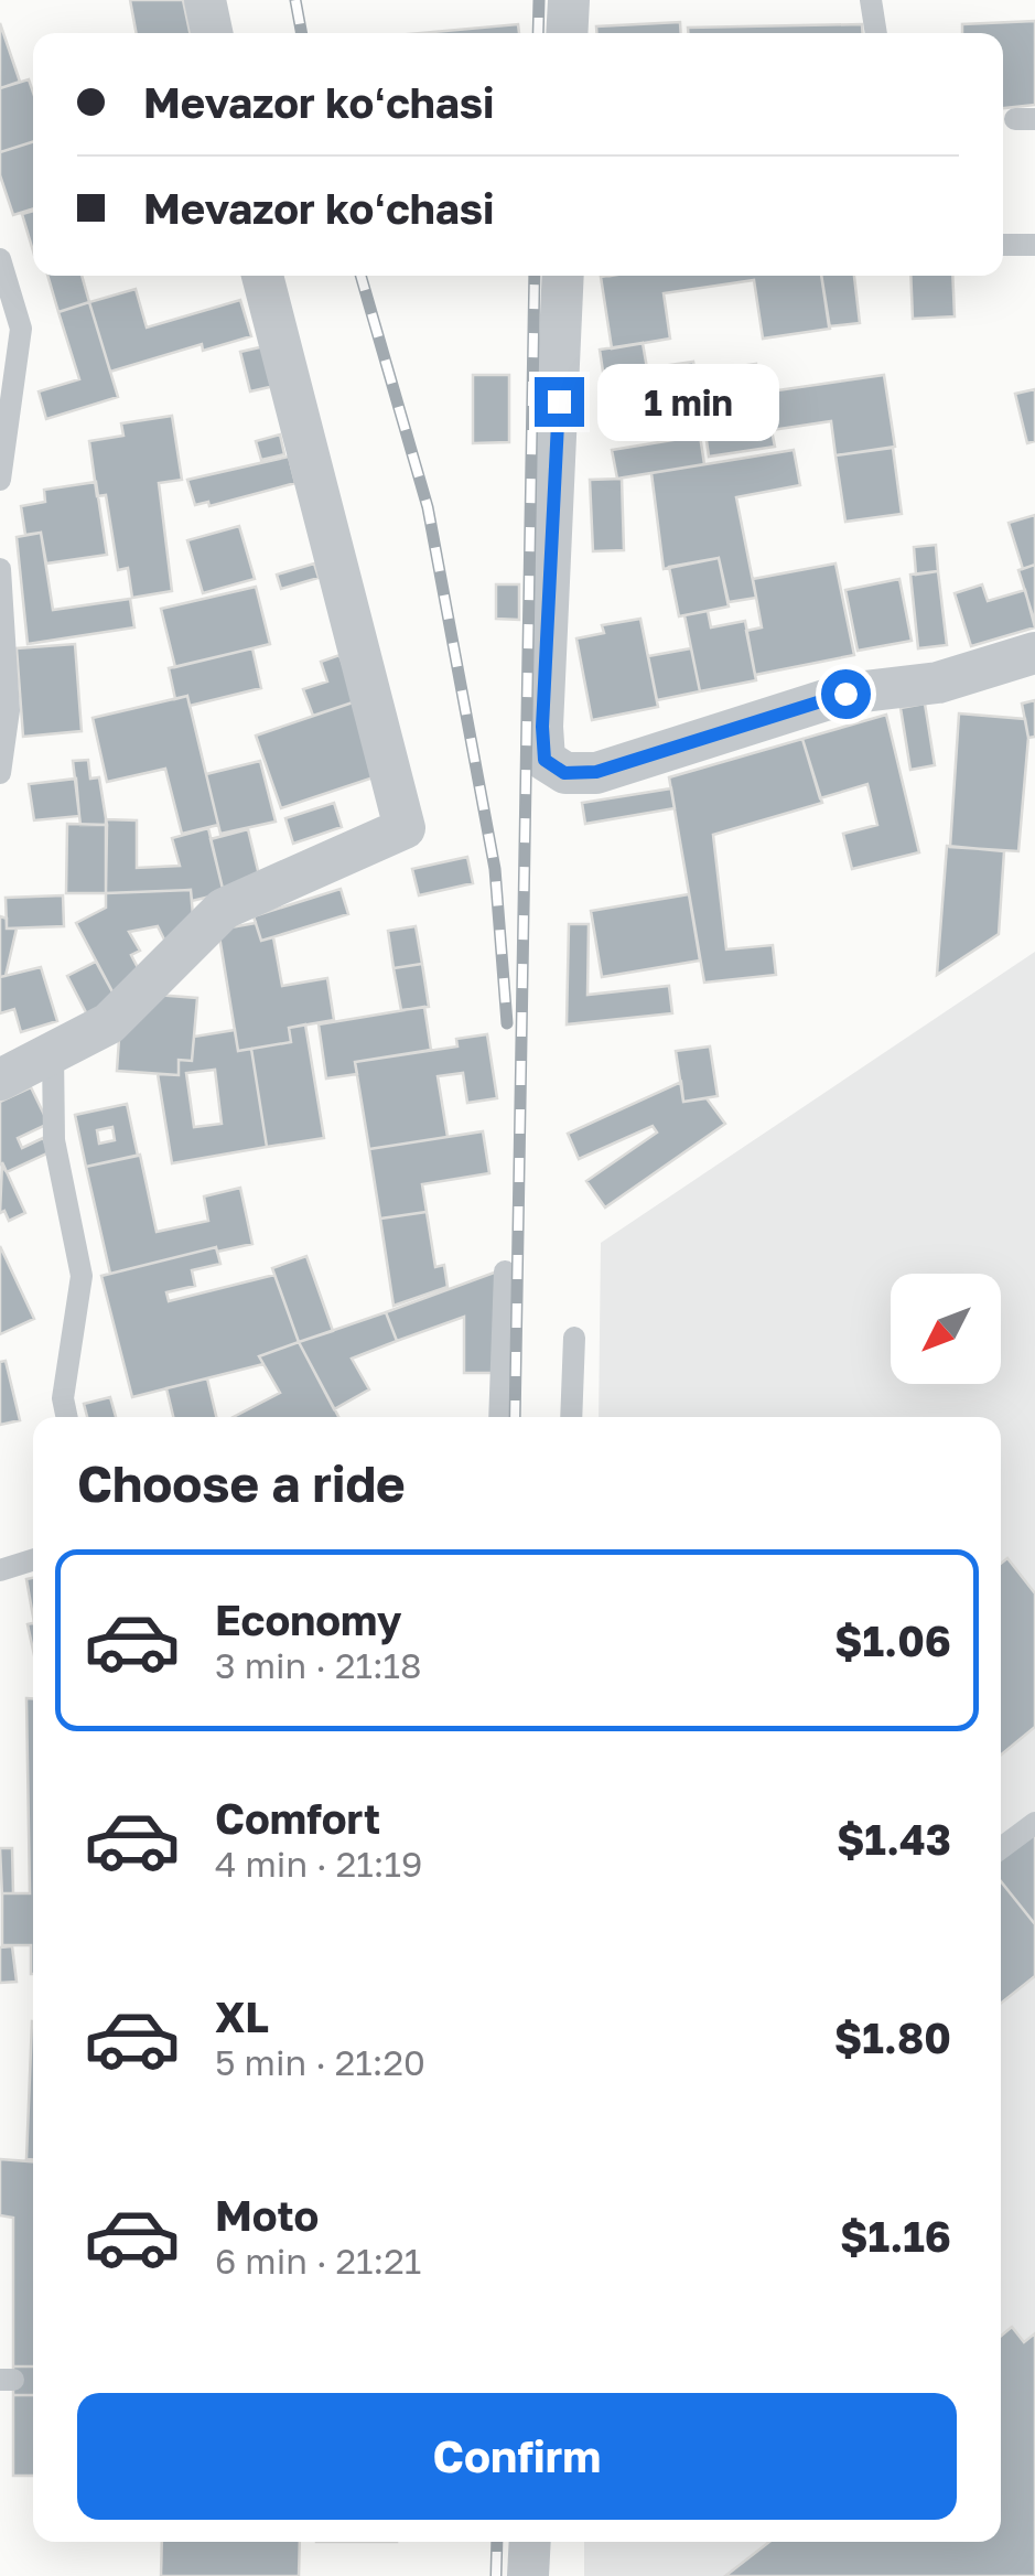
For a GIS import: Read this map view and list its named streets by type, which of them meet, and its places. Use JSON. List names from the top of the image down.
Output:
{
  "north": "bottom left",
  "page": {
    "banner": ["Mevazor koʻchasi", "Mevazor koʻchasi"],
    "bubble": "1 min",
    "heading": "Choose a ride",
    "list": [
      {
        "name": "Economy",
        "note": "3 min · 21:18",
        "value": "$1.06"
      },
      {
        "name": "Comfort",
        "note": "4 min · 21:19",
        "value": "$1.43"
      },
      {
        "name": "XL",
        "note": "5 min · 21:20",
        "value": "$1.80"
      },
      {
        "name": "Moto",
        "note": "6 min · 21:21",
        "value": "$1.16"
      }
    ],
    "buttons": "Confirm"
  }
}
